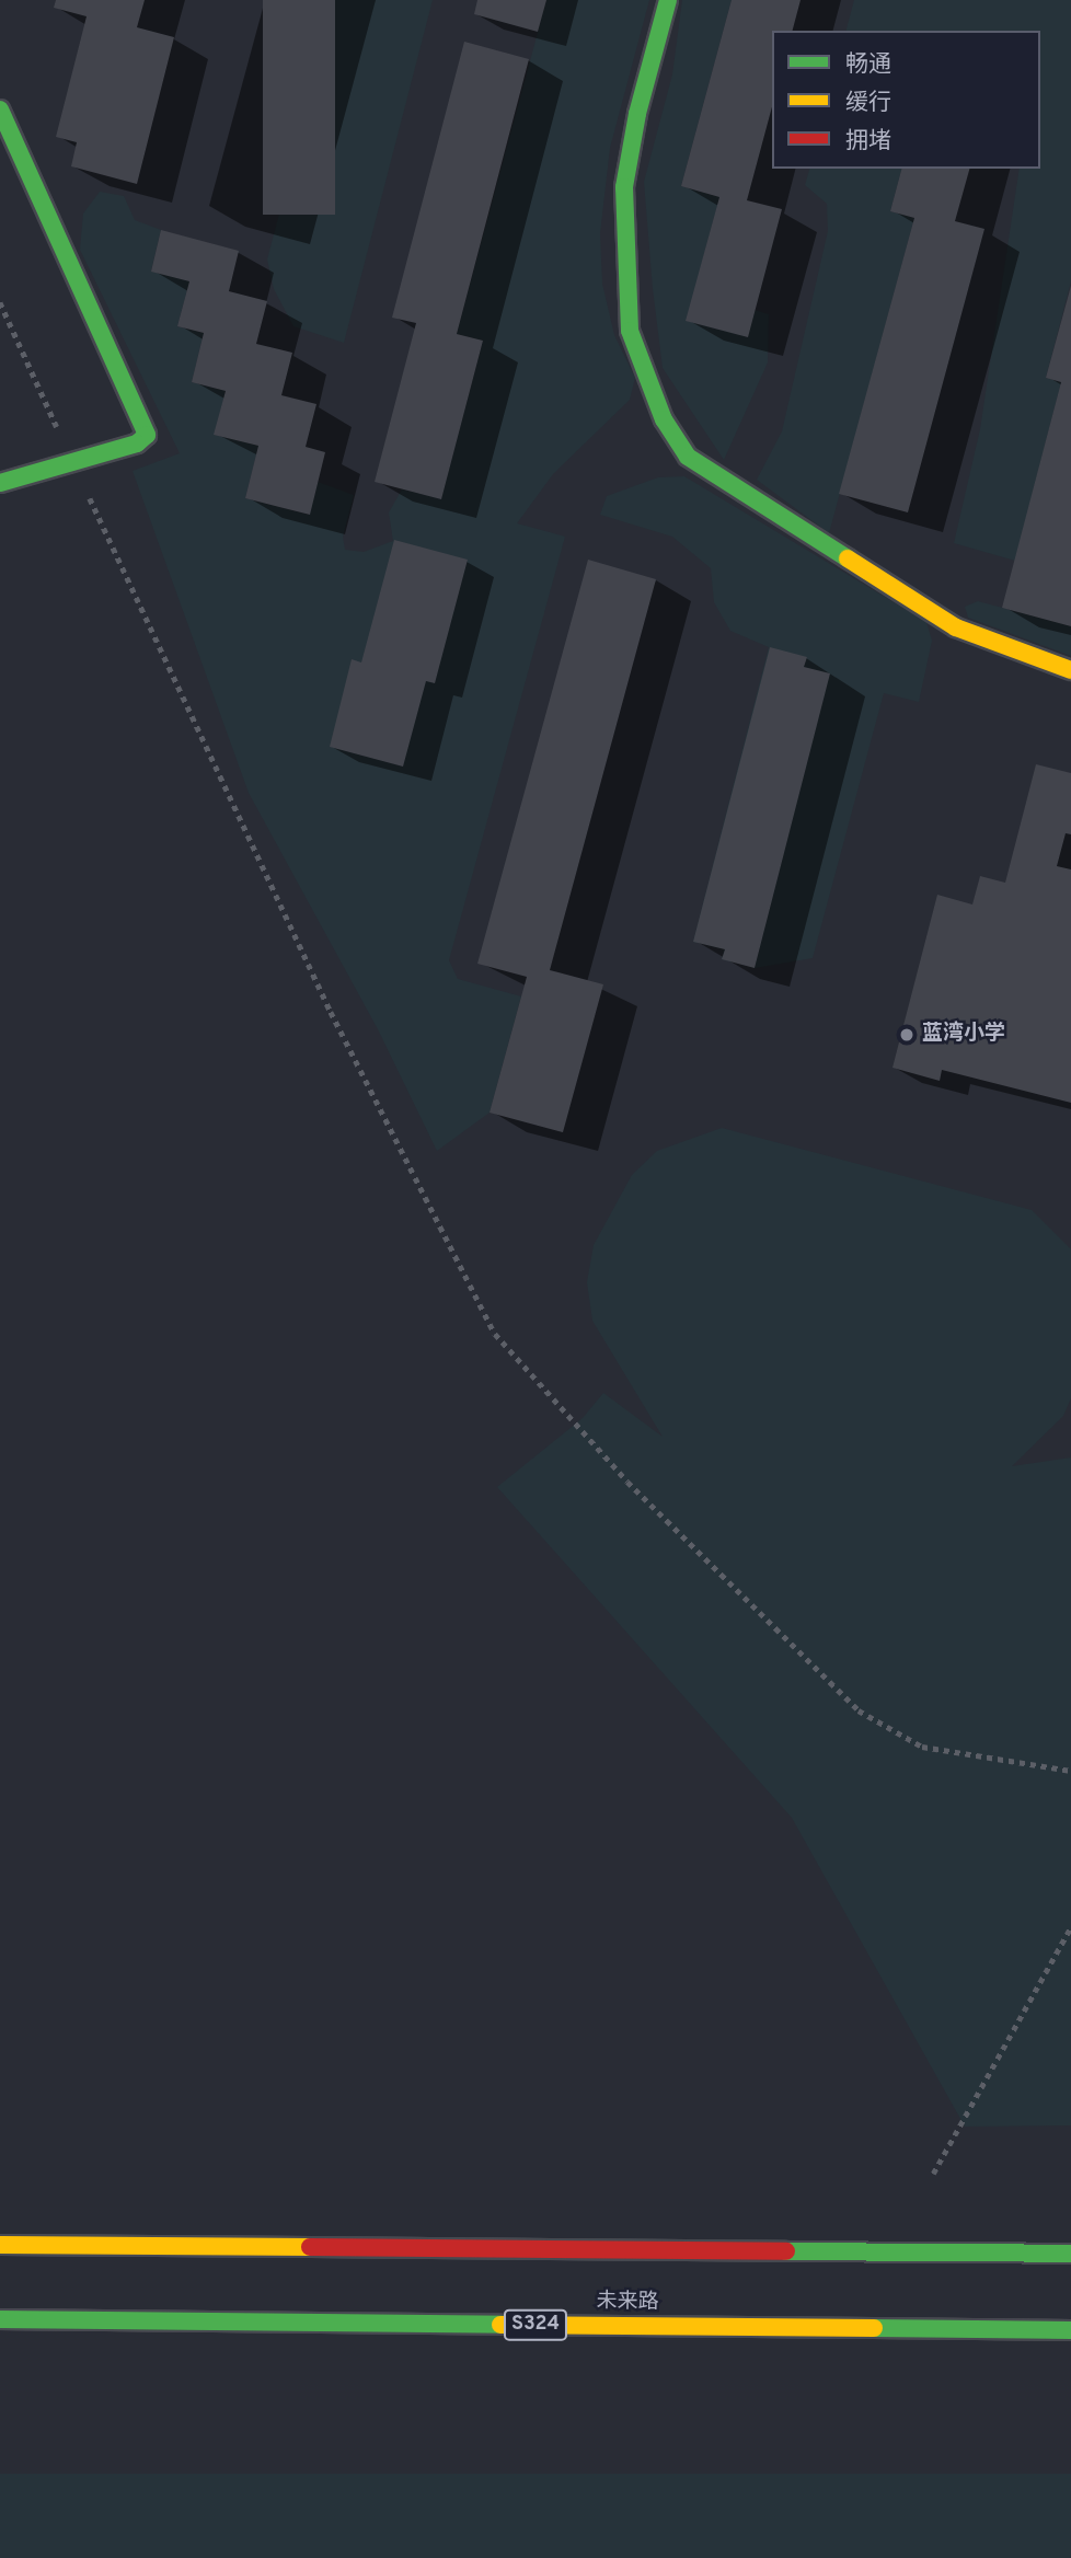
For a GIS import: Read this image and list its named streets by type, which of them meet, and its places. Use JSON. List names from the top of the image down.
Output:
{
  "streets": {
    "main road": ["未来路", "S324"]
  },
  "places": ["蓝湾小学"],
  "legend": ["畅通", "缓行", "拥堵"]
}
